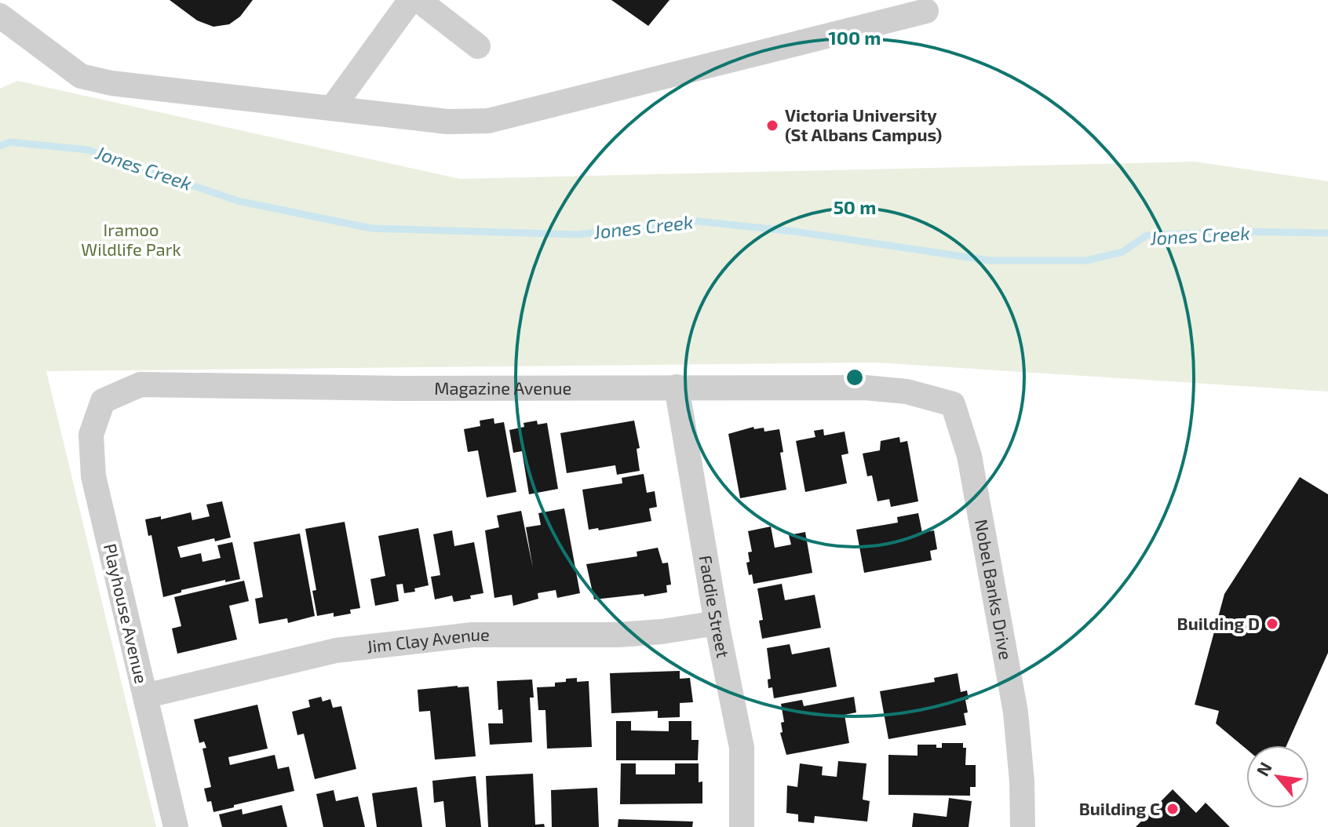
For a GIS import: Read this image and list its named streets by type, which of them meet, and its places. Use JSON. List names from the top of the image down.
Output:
{
  "streets": {
    "street": [
      "Magazine Avenue",
      "Nobel Banks Drive",
      "Faddie Street",
      "Playhouse Avenue",
      "Jim Clay Avenue"
    ]
  },
  "crossings": [
    ["Magazine Avenue", "Nobel Banks Drive"],
    ["Magazine Avenue", "Faddie Street"],
    ["Magazine Avenue", "Playhouse Avenue"],
    ["Faddie Street", "Jim Clay Avenue"],
    ["Playhouse Avenue", "Jim Clay Avenue"]
  ],
  "water": ["Jones Creek"],
  "parks": ["Iramoo Wildlife Park"],
  "places": ["Victoria University (St Albans Campus)", "Building D", "Building C"],
  "north": "top left",
  "rings": ["100 m", "50 m"]
}
